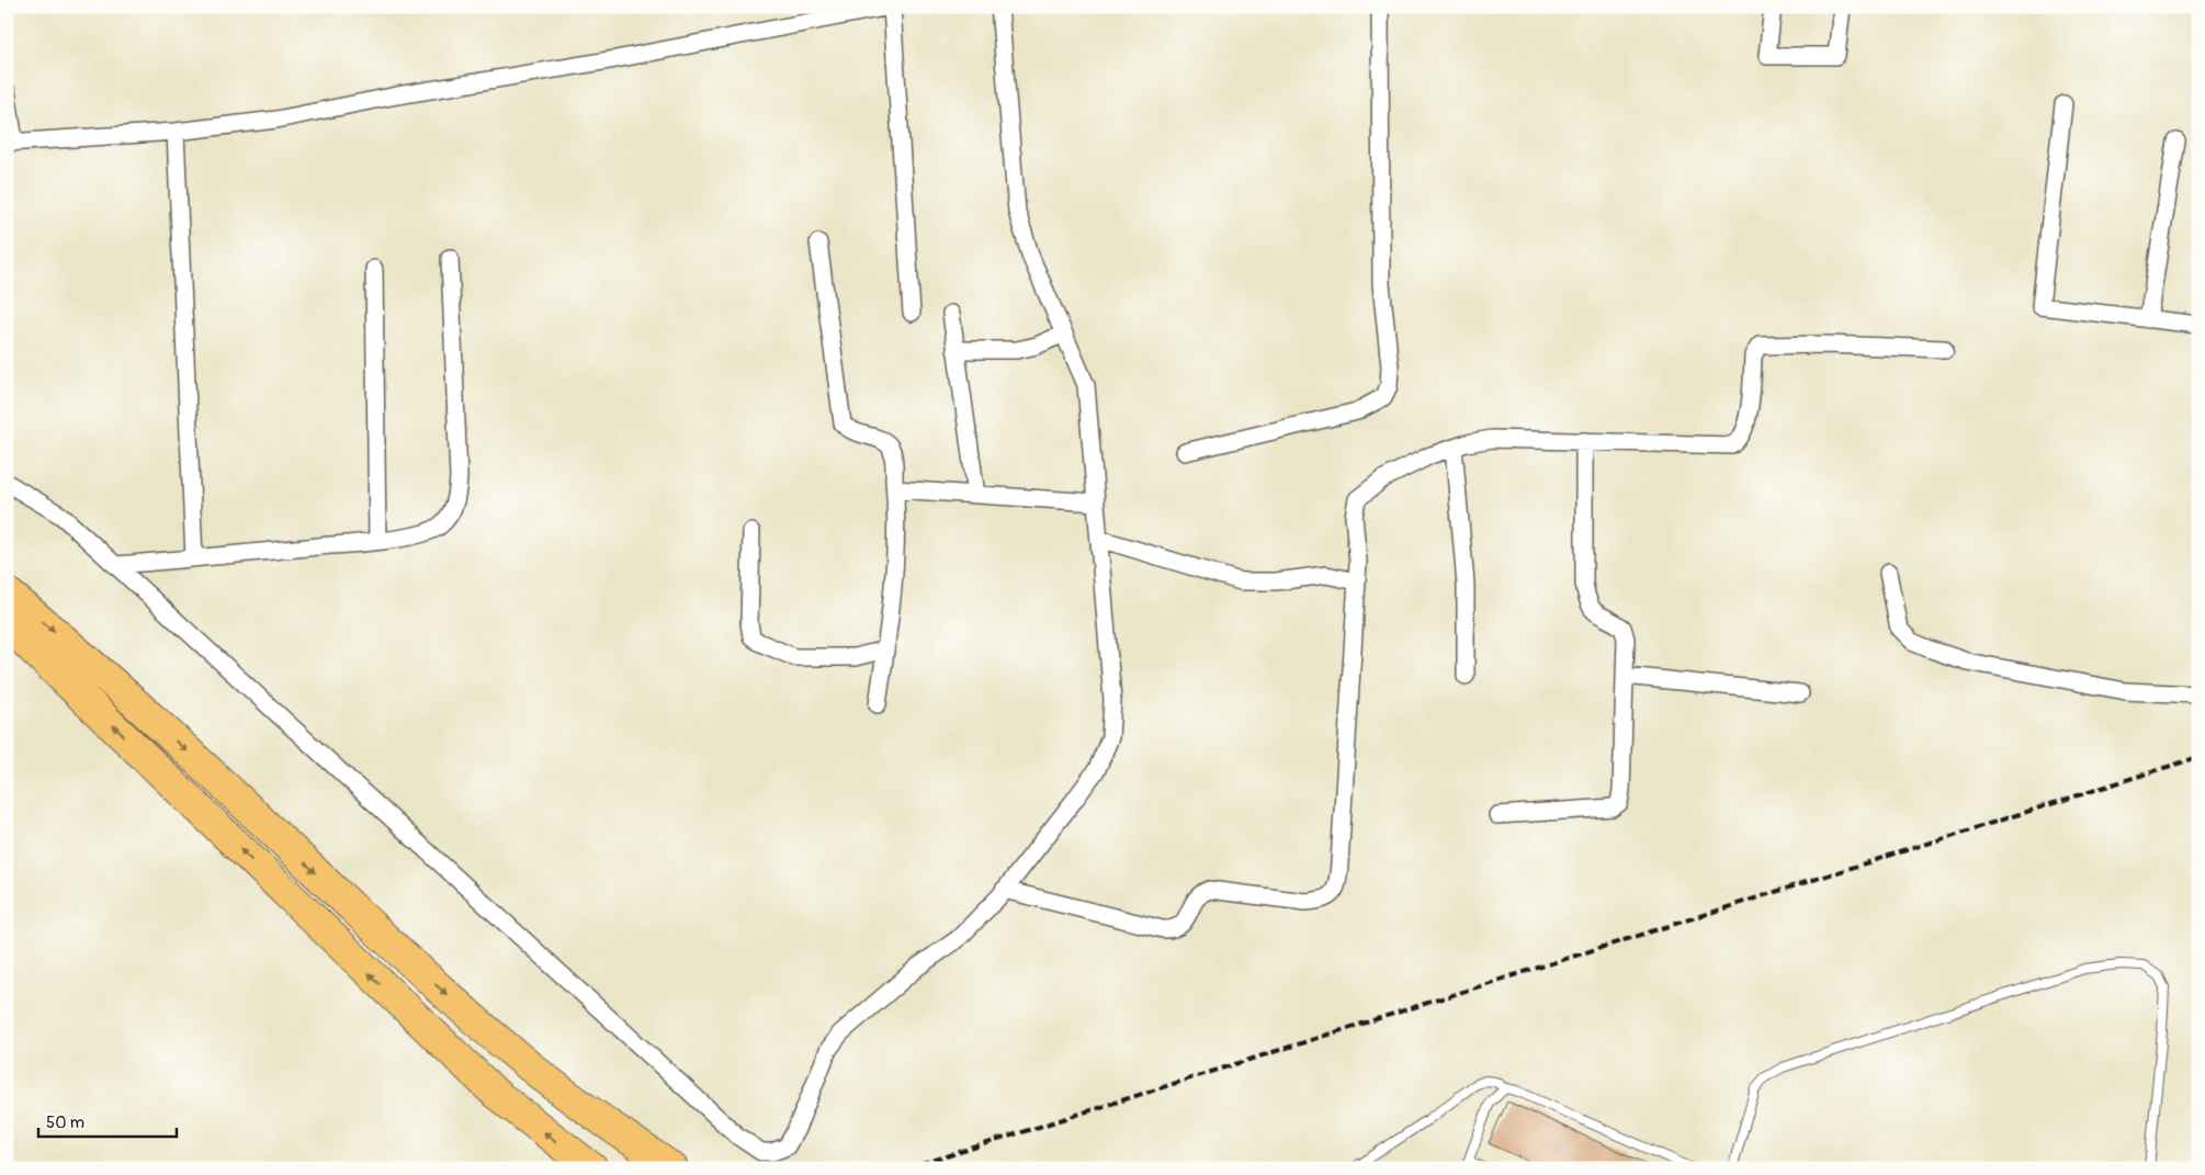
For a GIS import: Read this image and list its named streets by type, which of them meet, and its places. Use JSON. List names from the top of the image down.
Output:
{
  "scale_bar": "50 m"
}
